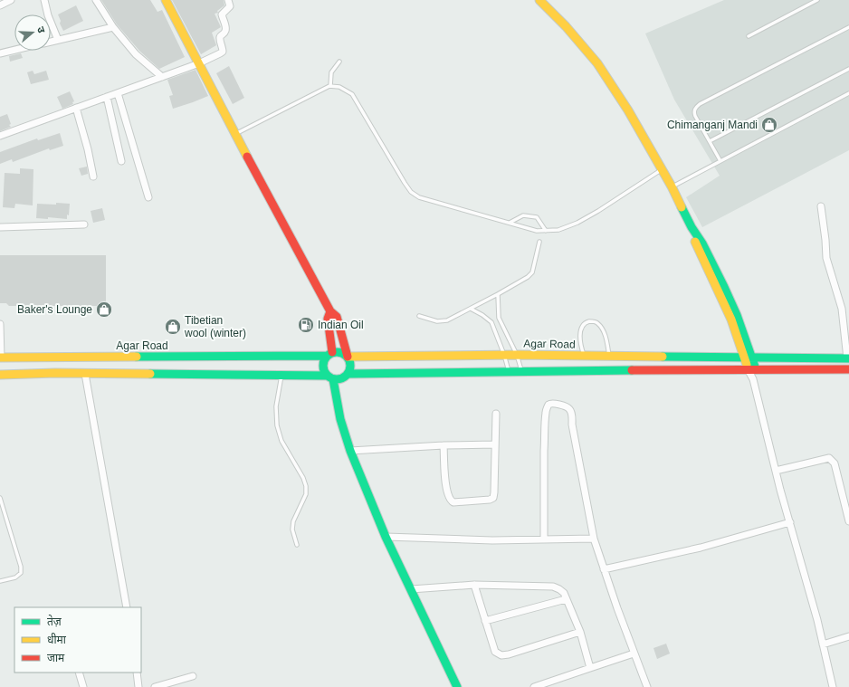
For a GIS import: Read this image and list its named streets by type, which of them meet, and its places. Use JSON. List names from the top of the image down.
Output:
{
  "streets": {
    "main road": ["Agar Road"]
  },
  "places": {
    "shop": ["Chimanganj Mandi", "Baker's Lounge", "Tibetian wool (winter)"],
    "fuel station": ["Indian Oil"]
  },
  "legend": ["तेज़", "धीमा", "जाम"],
  "north": "right"
}
